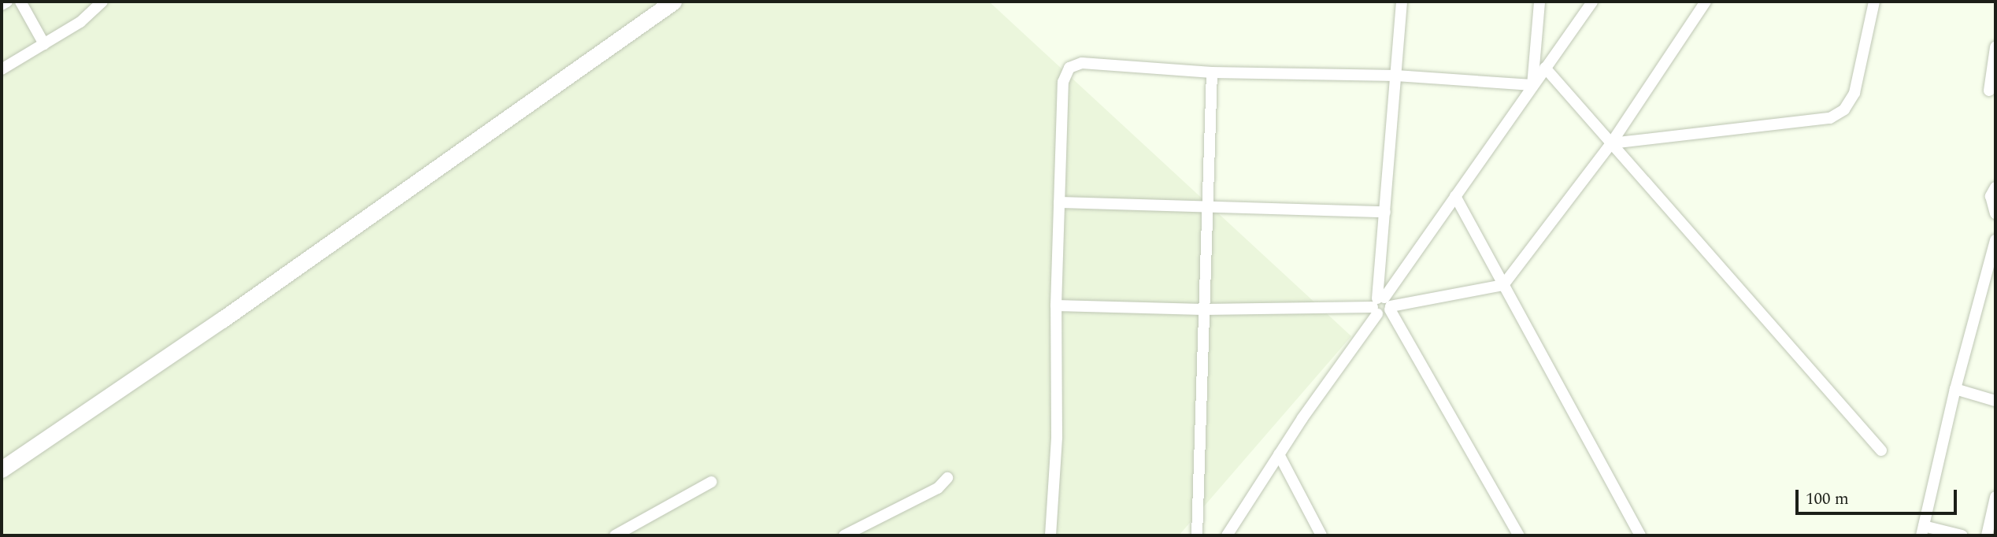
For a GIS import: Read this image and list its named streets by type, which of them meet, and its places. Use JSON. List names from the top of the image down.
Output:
{
  "scale_bar": "100 m"
}
